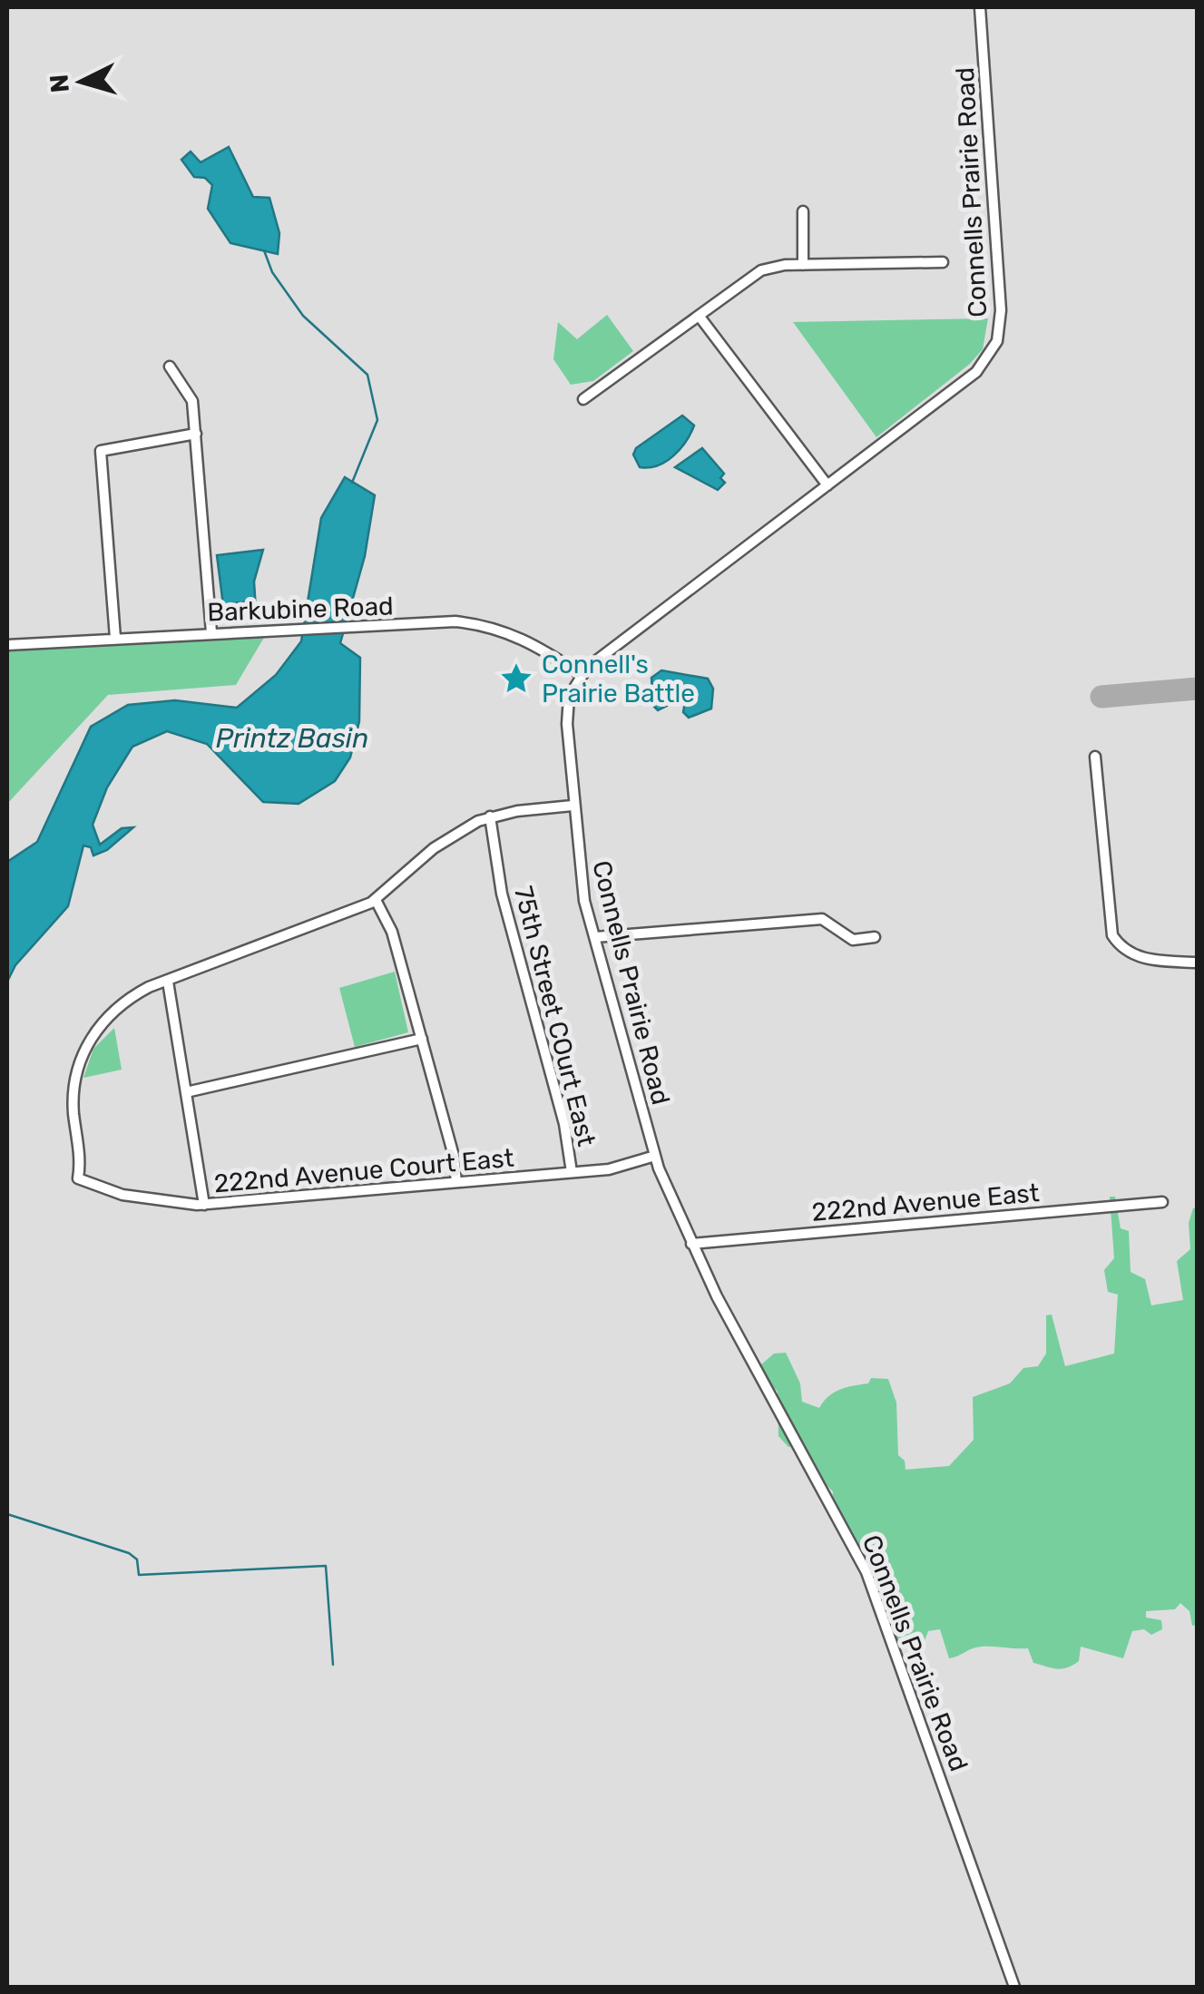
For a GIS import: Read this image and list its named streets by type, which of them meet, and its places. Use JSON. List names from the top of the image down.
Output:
{
  "streets": {
    "street": [
      "Connells Prairie Road",
      "Barkubine Road",
      "75th Street COurt East",
      "222nd Avenue Court East",
      "222nd Avenue East"
    ]
  },
  "crossings": [
    ["Connells Prairie Road", "Barkubine Road"],
    ["Connells Prairie Road", "222nd Avenue Court East"],
    ["Connells Prairie Road", "222nd Avenue East"],
    ["75th Street COurt East", "222nd Avenue Court East"]
  ],
  "water": ["Printz Basin"],
  "places": {
    "place": ["Connell's Prairie Battle"]
  },
  "north": "left"
}
